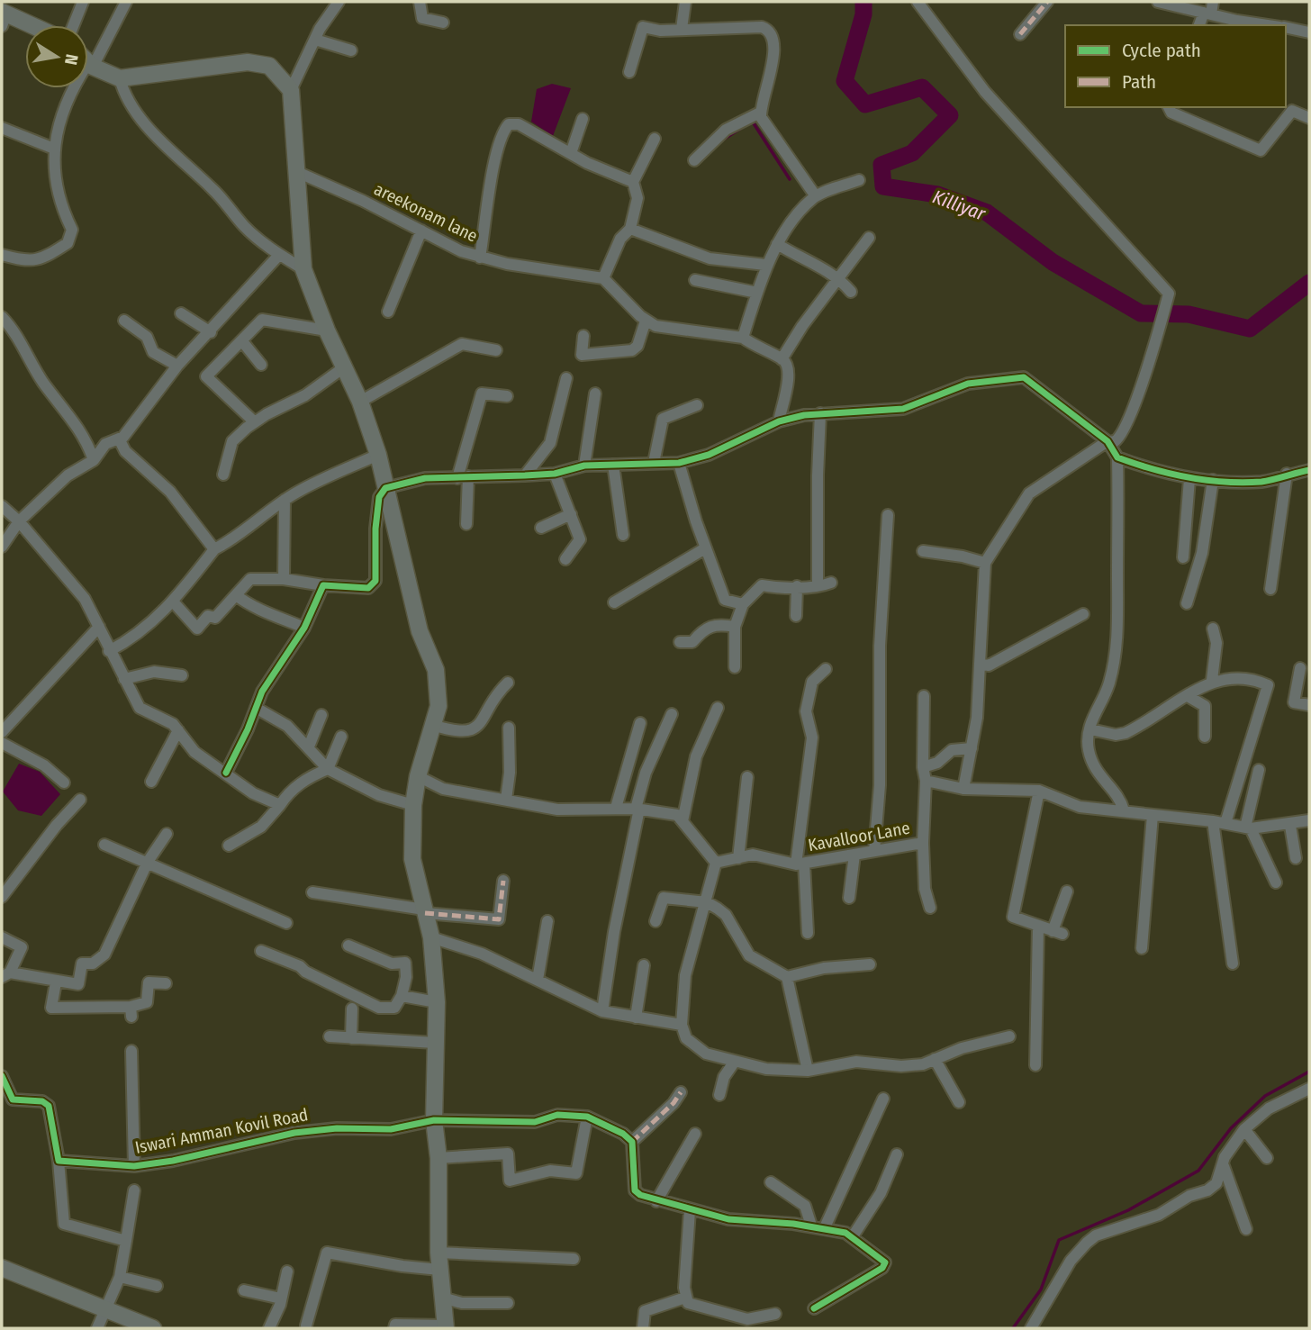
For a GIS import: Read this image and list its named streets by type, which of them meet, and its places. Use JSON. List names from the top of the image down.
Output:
{
  "streets": {
    "street": ["areekonam lane", "Kavalloor Lane", "Iswari Amman Kovil Road"]
  },
  "water": ["Killiyar"],
  "legend": ["Cycle path", "Path"],
  "north": "right"
}
